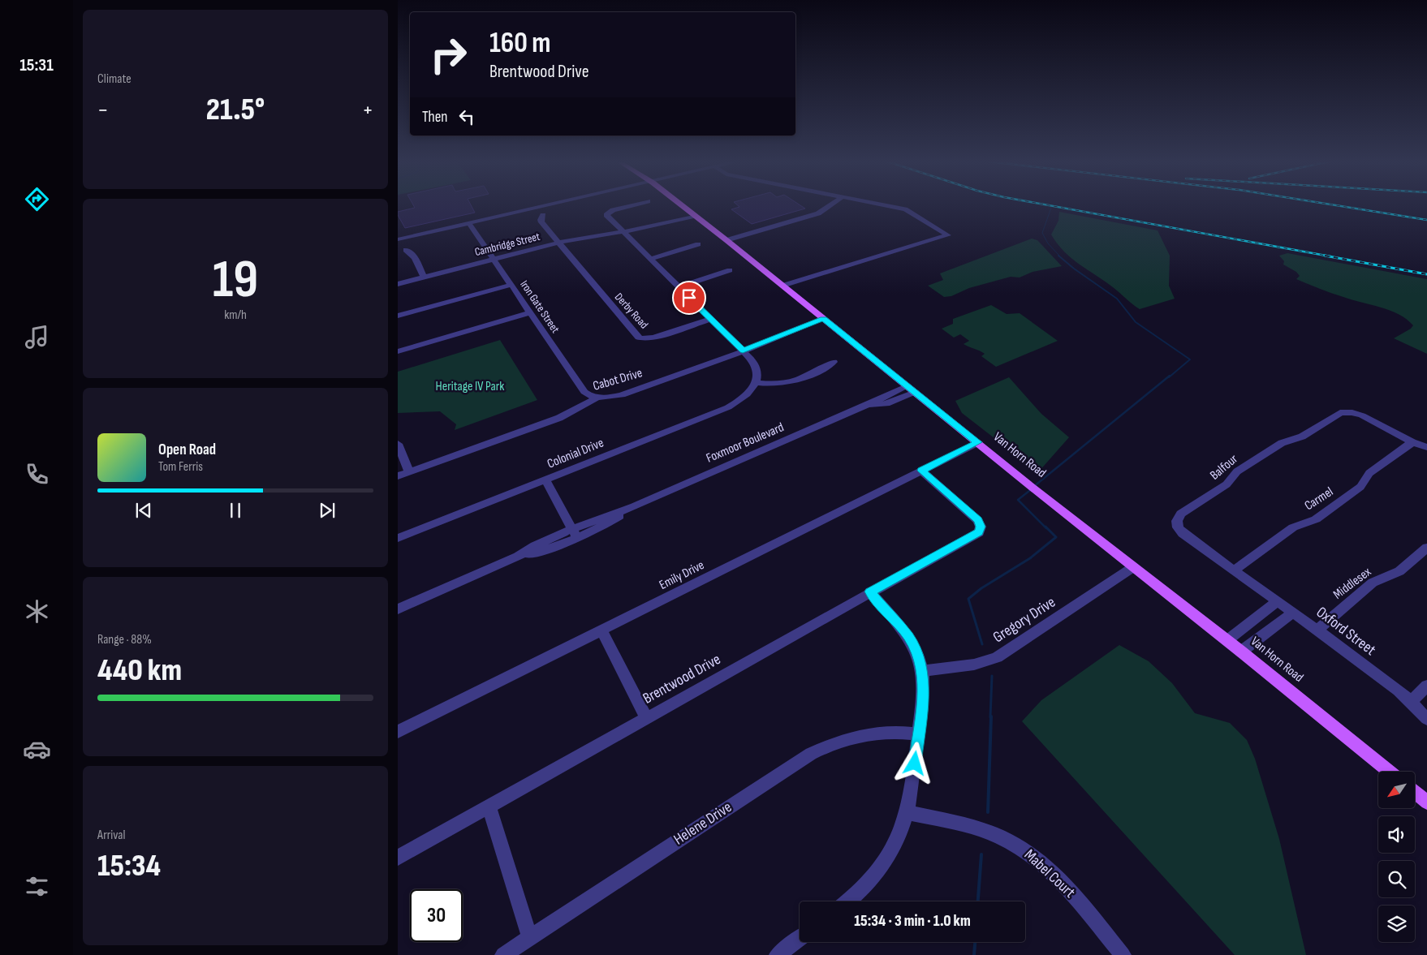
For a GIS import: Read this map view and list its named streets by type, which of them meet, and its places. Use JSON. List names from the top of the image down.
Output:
{
  "streets": {
    "main road": ["Van Horn Road"],
    "street": [
      "Cambridge Street",
      "Iron Gate Street",
      "Derby Road",
      "Cabot Drive",
      "Foxmoor Boulevard",
      "Colonial Drive",
      "Balfour",
      "Carmel",
      "Emily Drive",
      "Middlesex",
      "Gregory Drive",
      "Oxford Street",
      "Brentwood Drive",
      "Helene Drive",
      "Mabel Court"
    ]
  },
  "crossings": [
    ["Cambridge Street", "Iron Gate Street"],
    ["Cambridge Street", "Derby Road"],
    ["Cambridge Street", "Van Horn Road"],
    ["Iron Gate Street", "Cabot Drive"],
    ["Cabot Drive", "Van Horn Road"],
    ["Foxmoor Boulevard", "Van Horn Road"],
    ["Van Horn Road", "Emily Drive"],
    ["Van Horn Road", "Gregory Drive"],
    ["Balfour", "Carmel"],
    ["Balfour", "Oxford Street"],
    ["Emily Drive", "Brentwood Drive"],
    ["Middlesex", "Oxford Street"]
  ],
  "parks": ["Heritage IV Park"],
  "north": "bottom left",
  "page": {
    "tabs": "15:31",
    "tile": [
      "Climate",
      ["19", "km/h"],
      ["Range · 88%", "440 km"],
      ["Arrival", "15:34"]
    ],
    "turn": ["160 m", "Brentwood Drive"],
    "heat": ["−", "21.5°", "+"],
    "then": "Then",
    "song": ["Open Road", "Tom Ferris"],
    "limit": "30",
    "trip": "15:34 · 3 min · 1.0 km"
  }
}
